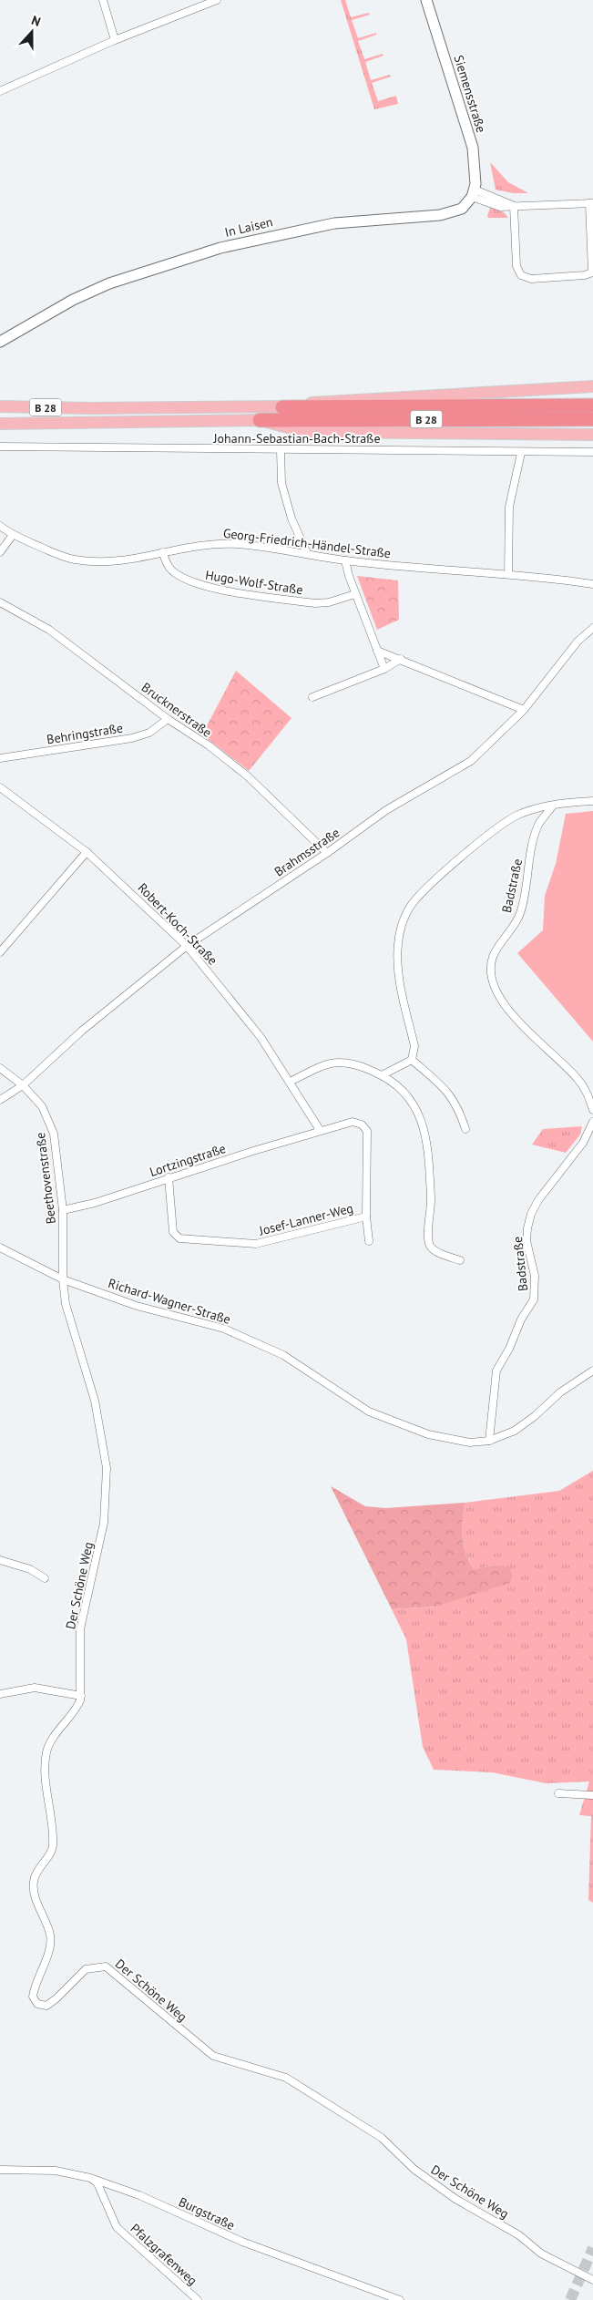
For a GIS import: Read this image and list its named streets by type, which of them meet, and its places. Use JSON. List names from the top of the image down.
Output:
{
  "streets": {
    "highway": ["B 28"],
    "street": [
      "Siemensstraße",
      "In Laisen",
      "Johann-Sebastian-Bach-Straße",
      "Georg-Friedrich-Händel-Straße",
      "Hugo-Wolf-Straße",
      "Brucknerstraße",
      "Behringstraße",
      "Brahmsstraße",
      "Badstraße",
      "Robert-Koch-Straße",
      "Lortzingstraße",
      "Beethovenstraße",
      "Josef-Lanner-Weg",
      "Richard-Wagner-Straße",
      "Der Schöne Weg",
      "Burgstraße",
      "Pfalzgrafenweg"
    ]
  },
  "crossings": [
    ["Siemensstraße", "In Laisen"],
    ["Georg-Friedrich-Händel-Straße", "Hugo-Wolf-Straße"],
    ["Brucknerstraße", "Behringstraße"],
    ["Brucknerstraße", "Brahmsstraße"],
    ["Brahmsstraße", "Robert-Koch-Straße"],
    ["Brahmsstraße", "Beethovenstraße"],
    ["Badstraße", "Richard-Wagner-Straße"],
    ["Robert-Koch-Straße", "Lortzingstraße"],
    ["Lortzingstraße", "Beethovenstraße"],
    ["Lortzingstraße", "Josef-Lanner-Weg"],
    ["Beethovenstraße", "Richard-Wagner-Straße"],
    ["Beethovenstraße", "Der Schöne Weg"],
    ["Richard-Wagner-Straße", "Der Schöne Weg"],
    ["Burgstraße", "Pfalzgrafenweg"]
  ],
  "north": "top"
}
